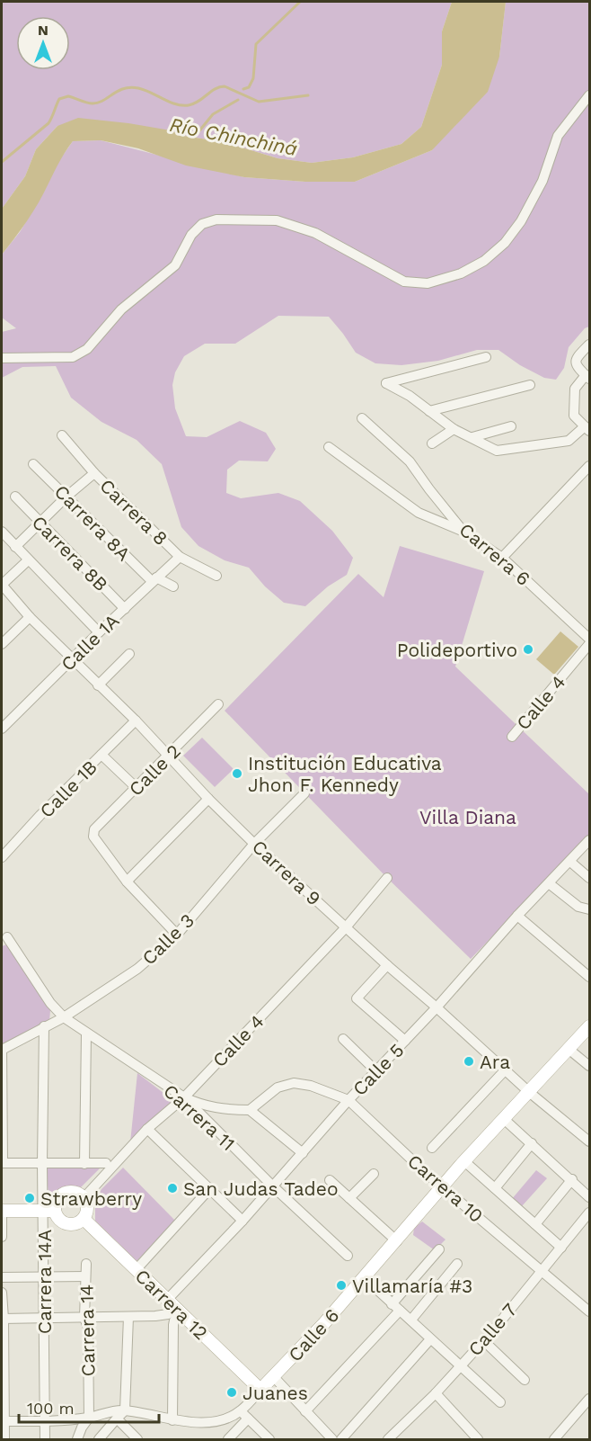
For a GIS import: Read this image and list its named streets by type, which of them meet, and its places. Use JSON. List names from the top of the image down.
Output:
{
  "streets": {
    "main road": ["Carrera 12", "Calle 6"],
    "street": [
      "Carrera 8",
      "Carrera 8A",
      "Carrera 8B",
      "Carrera 6",
      "Calle 1A",
      "Calle 4",
      "Calle 2",
      "Calle 1B",
      "Carrera 9",
      "Calle 3",
      "Calle 5",
      "Carrera 11",
      "Carrera 10",
      "Carrera 14A",
      "Calle 7",
      "Carrera 14"
    ]
  },
  "crossings": [
    ["Carrera 8", "Calle 1A"],
    ["Carrera 8A", "Calle 1A"],
    ["Carrera 8B", "Calle 1A"],
    ["Calle 1A", "Carrera 9"],
    ["Calle 4", "Carrera 9"],
    ["Calle 4", "Carrera 11"],
    ["Calle 4", "Carrera 14A"],
    ["Calle 4", "Carrera 12"],
    ["Calle 2", "Carrera 9"],
    ["Calle 1B", "Carrera 9"],
    ["Carrera 9", "Calle 3"],
    ["Carrera 9", "Calle 5"],
    ["Carrera 9", "Calle 6"],
    ["Calle 3", "Carrera 11"],
    ["Calle 3", "Carrera 14A"],
    ["Calle 5", "Carrera 11"],
    ["Calle 5", "Carrera 10"],
    ["Calle 5", "Carrera 12"],
    ["Carrera 10", "Calle 7"],
    ["Carrera 10", "Calle 6"],
    ["Carrera 14A", "Carrera 12"],
    ["Carrera 14A", "Calle 6"],
    ["Carrera 12", "Calle 6"],
    ["Carrera 14", "Calle 6"]
  ],
  "water": ["Río Chinchiná"],
  "parks": ["Villa Diana"],
  "places": [
    "Polideportivo",
    "Institución Educativa Jhon F. Kennedy",
    "Ara",
    "San Judas Tadeo",
    "Strawberry",
    "Villamaría #3",
    "Juanes"
  ],
  "scale_bar": "100 m",
  "north": "top"
}
